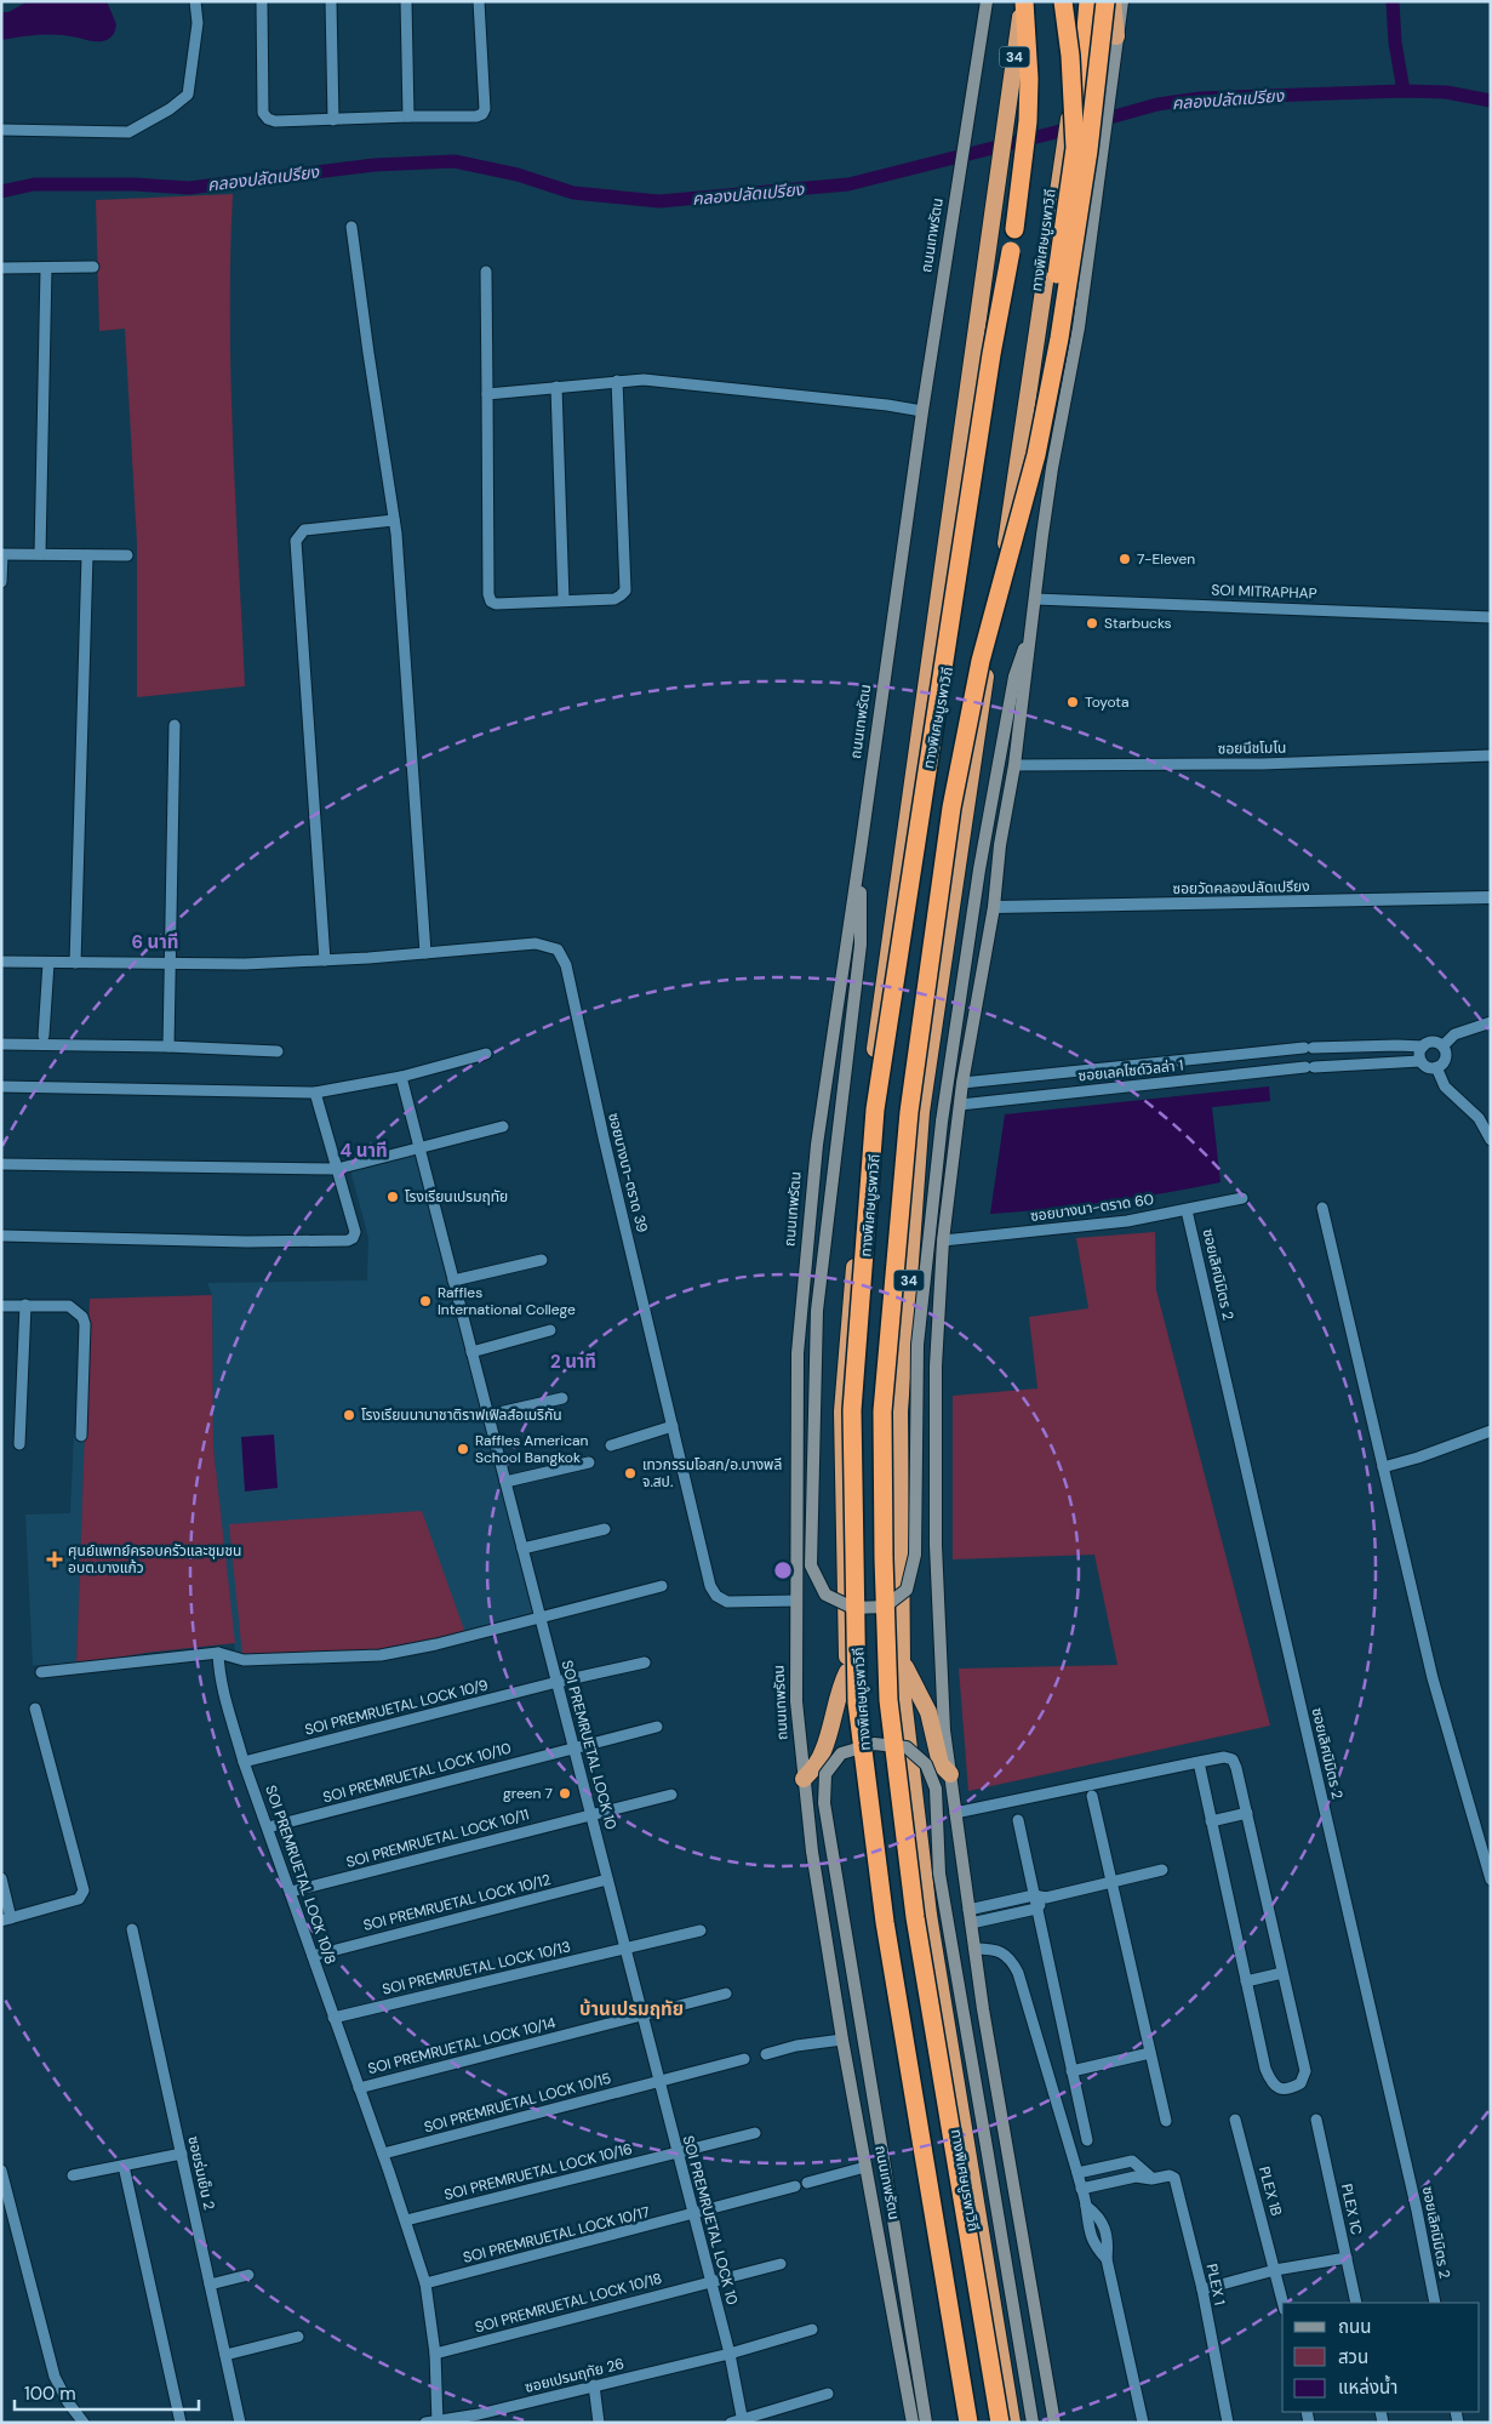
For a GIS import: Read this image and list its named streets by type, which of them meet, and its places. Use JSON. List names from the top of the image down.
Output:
{
  "streets": {
    "highway": ["34", "ถนนเทพรัตน", "ทางพิเศษบูรพาวิถี"],
    "street": [
      "SOI MITRAPHAP",
      "ซอยนีชโมโน",
      "ซอยวัดคลองปลัดเปรียง",
      "ซอยเลคไซด์วิลล่า 1",
      "ซอยบางนา-ตราด 39",
      "ซอยบางนา-ตราด 60",
      "ซอยเลิศนิมิตร 2",
      "SOI PREMRUETAL LOCK 10/9",
      "SOI PREMRUETAL LOCK 10",
      "SOI PREMRUETAL LOCK 10/10",
      "SOI PREMRUETAL LOCK 10/11",
      "SOI PREMRUETAL LOCK 10/8",
      "SOI PREMRUETAL LOCK 10/12",
      "SOI PREMRUETAL LOCK 10/13",
      "SOI PREMRUETAL LOCK 10/14",
      "SOI PREMRUETAL LOCK 10/15",
      "SOI PREMRUETAL LOCK 10/16",
      "ซอยร่มเย็น 2",
      "PLEX 1B",
      "PLEX 1C",
      "SOI PREMRUETAL LOCK 10/17",
      "PLEX 1",
      "SOI PREMRUETAL LOCK 10/18",
      "ซอยเปรมฤทัย 26"
    ]
  },
  "crossings": [
    ["34", "ทางพิเศษบูรพาวิถี"],
    ["34", "SOI MITRAPHAP"],
    ["34", "ซอยนีชโมโน"],
    ["34", "ซอยวัดคลองปลัดเปรียง"],
    ["34", "ซอยเลคไซด์วิลล่า 1"],
    ["34", "ซอยบางนา-ตราด 60"],
    ["ถนนเทพรัตน", "ทางพิเศษบูรพาวิถี"],
    ["ถนนเทพรัตน", "ซอยบางนา-ตราด 39"],
    ["ซอยบางนา-ตราด 60", "ซอยเลิศนิมิตร 2"],
    ["SOI PREMRUETAL LOCK 10/9", "SOI PREMRUETAL LOCK 10"],
    ["SOI PREMRUETAL LOCK 10/9", "SOI PREMRUETAL LOCK 10/8"],
    ["SOI PREMRUETAL LOCK 10", "SOI PREMRUETAL LOCK 10/10"],
    ["SOI PREMRUETAL LOCK 10", "SOI PREMRUETAL LOCK 10/11"],
    ["SOI PREMRUETAL LOCK 10", "SOI PREMRUETAL LOCK 10/12"],
    ["SOI PREMRUETAL LOCK 10", "SOI PREMRUETAL LOCK 10/13"],
    ["SOI PREMRUETAL LOCK 10", "SOI PREMRUETAL LOCK 10/14"],
    ["SOI PREMRUETAL LOCK 10", "SOI PREMRUETAL LOCK 10/15"],
    ["SOI PREMRUETAL LOCK 10", "SOI PREMRUETAL LOCK 10/16"],
    ["SOI PREMRUETAL LOCK 10", "SOI PREMRUETAL LOCK 10/17"],
    ["SOI PREMRUETAL LOCK 10", "SOI PREMRUETAL LOCK 10/18"],
    ["SOI PREMRUETAL LOCK 10", "ซอยเปรมฤทัย 26"],
    ["SOI PREMRUETAL LOCK 10/10", "SOI PREMRUETAL LOCK 10/8"],
    ["SOI PREMRUETAL LOCK 10/11", "SOI PREMRUETAL LOCK 10/8"],
    ["SOI PREMRUETAL LOCK 10/8", "SOI PREMRUETAL LOCK 10/12"],
    ["SOI PREMRUETAL LOCK 10/8", "SOI PREMRUETAL LOCK 10/13"],
    ["SOI PREMRUETAL LOCK 10/8", "SOI PREMRUETAL LOCK 10/14"],
    ["SOI PREMRUETAL LOCK 10/8", "SOI PREMRUETAL LOCK 10/15"],
    ["SOI PREMRUETAL LOCK 10/8", "SOI PREMRUETAL LOCK 10/16"],
    ["SOI PREMRUETAL LOCK 10/8", "SOI PREMRUETAL LOCK 10/17"],
    ["SOI PREMRUETAL LOCK 10/8", "SOI PREMRUETAL LOCK 10/18"],
    ["SOI PREMRUETAL LOCK 10/8", "ซอยเปรมฤทัย 26"]
  ],
  "districts": ["บ้านเปรมฤทัย"],
  "water": ["คลองปลัดเปรียง"],
  "places": {
    "other": [
      "7-Eleven",
      "Starbucks",
      "Toyota",
      "โรงเรียนเปรมฤทัย",
      "Raffles International College",
      "โรงเรียนนานาชาติราฟเฟิลส์อเมริกัน",
      "Raffles American School Bangkok",
      "เทวกรรมโอสก/อ.บางพลี จ.สป.",
      "green 7"
    ],
    "health": ["ศุนย์แพทย์ครอบครัวและชุมชน อบต.บางแก้ว"]
  },
  "legend": ["ถนน", "สวน", "แหล่งน้ำ"],
  "scale_bar": "100 m",
  "rings": ["6 นาที", "4 นาที", "2 นาที"]
}
